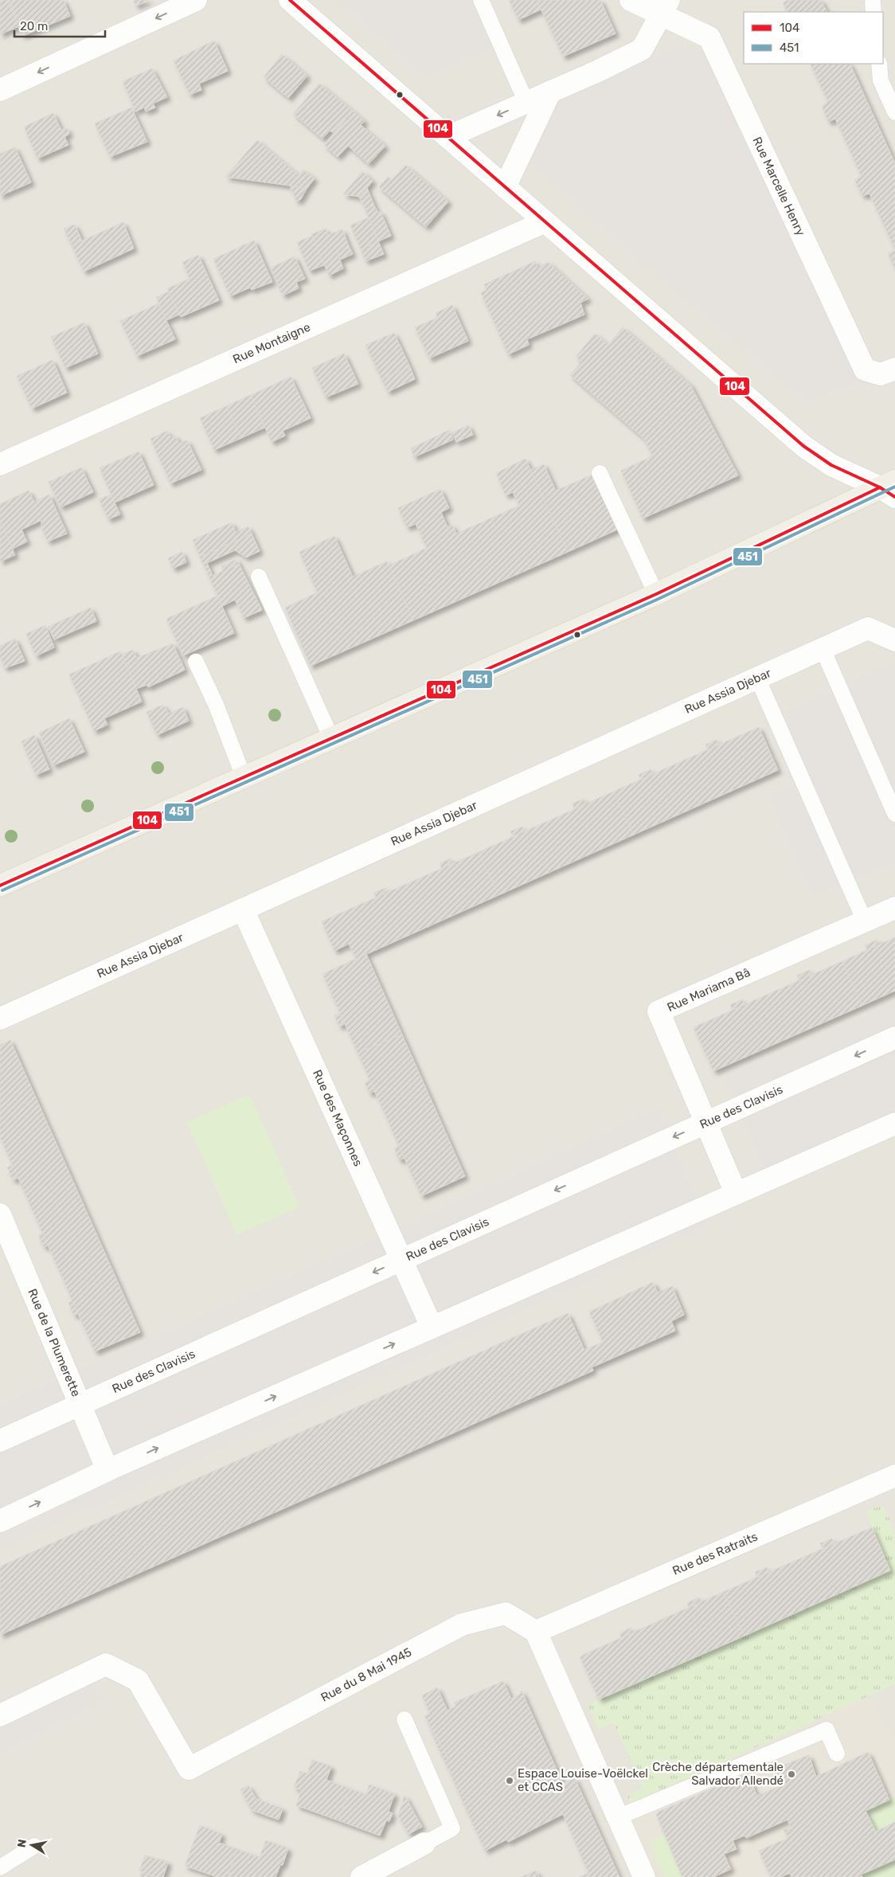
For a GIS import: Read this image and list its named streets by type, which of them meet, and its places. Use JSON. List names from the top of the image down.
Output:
{
  "streets": {
    "street": [
      "Rue Marcelle Henry",
      "Rue Montaigne",
      "Rue Assia Djebar",
      "Rue Mariama Bâ",
      "Rue des Clavisis",
      "Rue des Maçonnes",
      "Rue de la Plumerette",
      "Rue des Ratraits",
      "Rue du 8 Mai 1945"
    ]
  },
  "crossings": [
    ["Rue Assia Djebar", "Rue des Maçonnes"],
    ["Rue Mariama Bâ", "Rue des Clavisis"],
    ["Rue des Clavisis", "Rue des Maçonnes"],
    ["Rue des Clavisis", "Rue de la Plumerette"],
    ["Rue des Ratraits", "Rue du 8 Mai 1945"]
  ],
  "places": ["Crèche départementale Salvador Allendé", "Espace Louise-Voëlckel et CCAS"],
  "lines": ["transit line 104", "transit line 451"],
  "legend": ["104", "451"],
  "scale_bar": "20 m",
  "north": "left"
}
